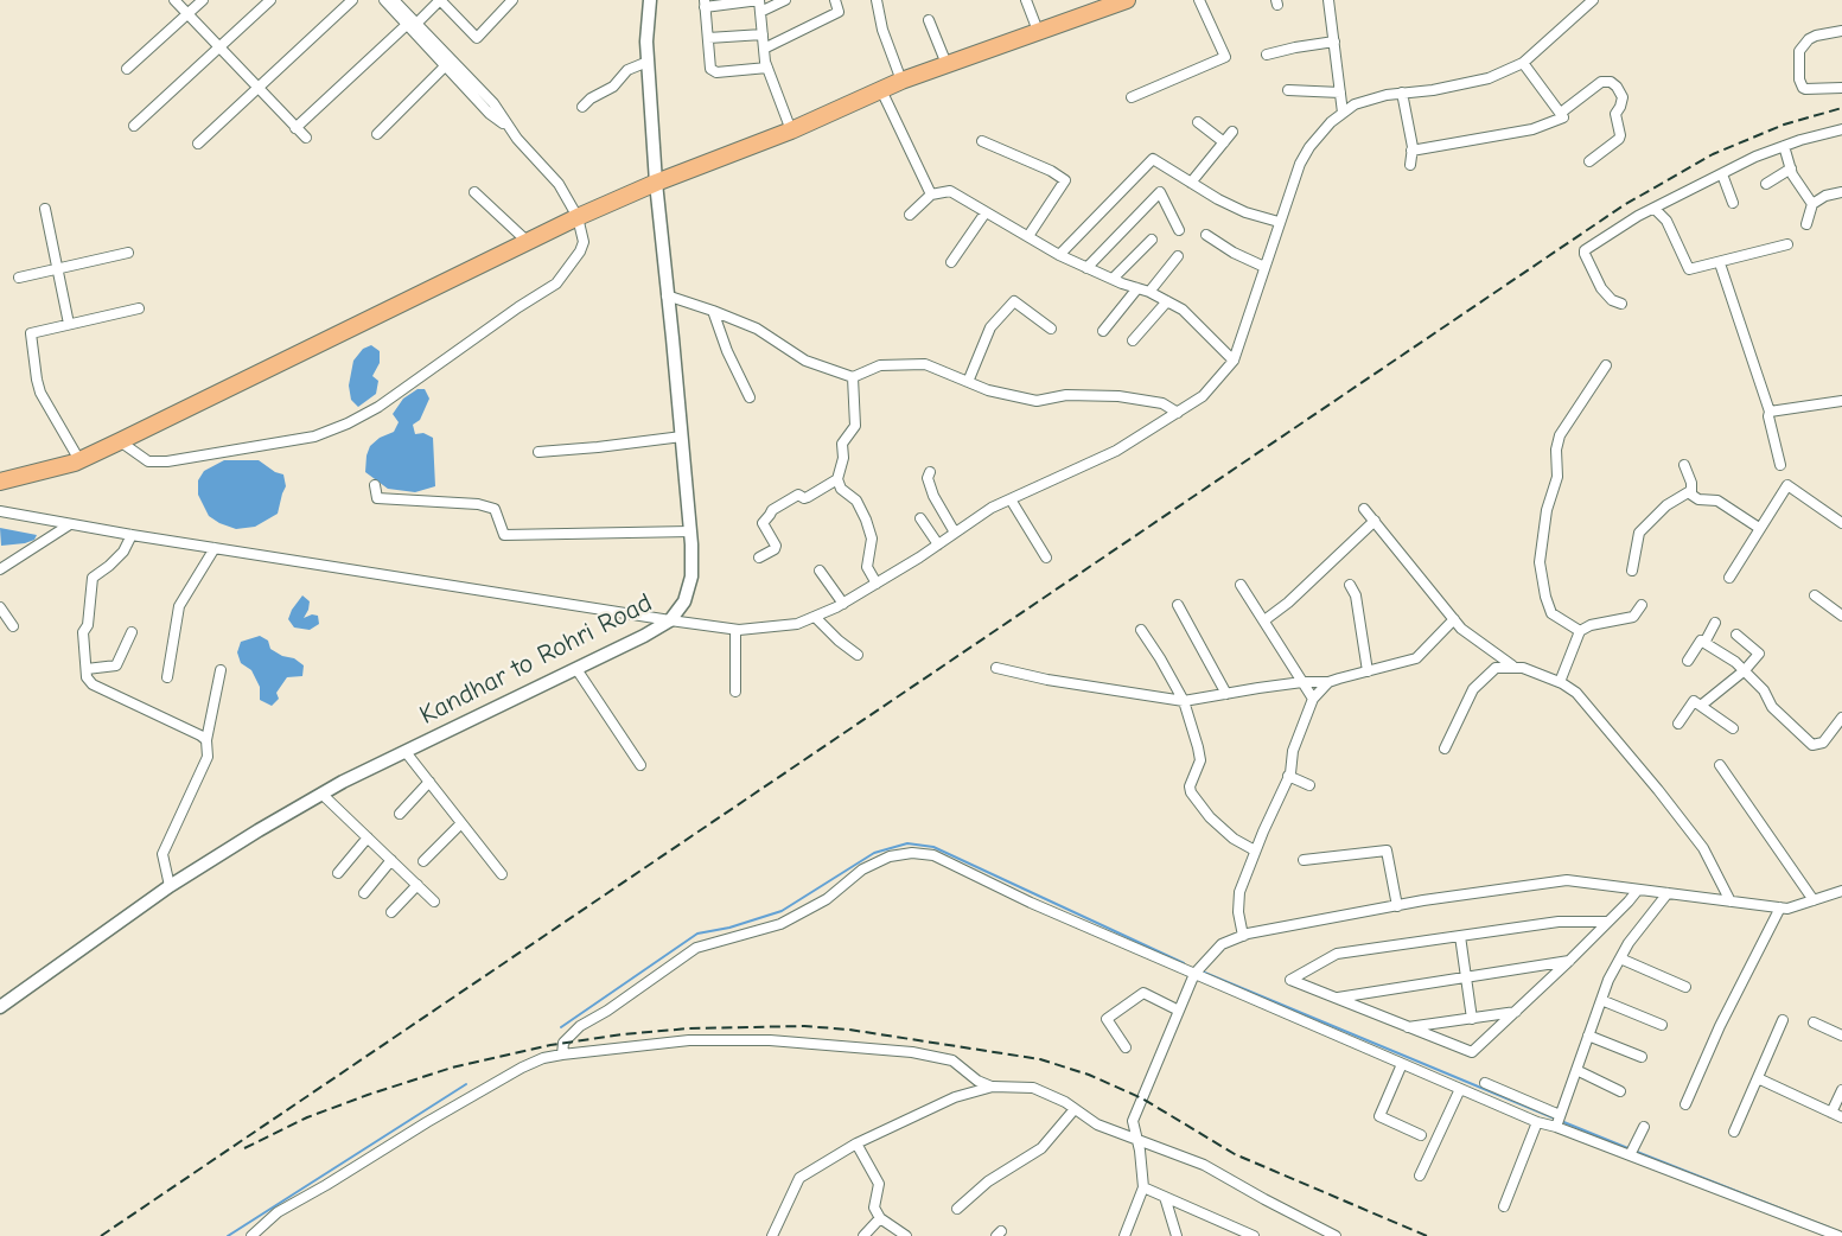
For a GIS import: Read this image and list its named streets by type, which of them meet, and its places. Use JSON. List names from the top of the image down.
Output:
{
  "streets": {
    "street": ["Kandhar to Rohri Road"]
  }
}
